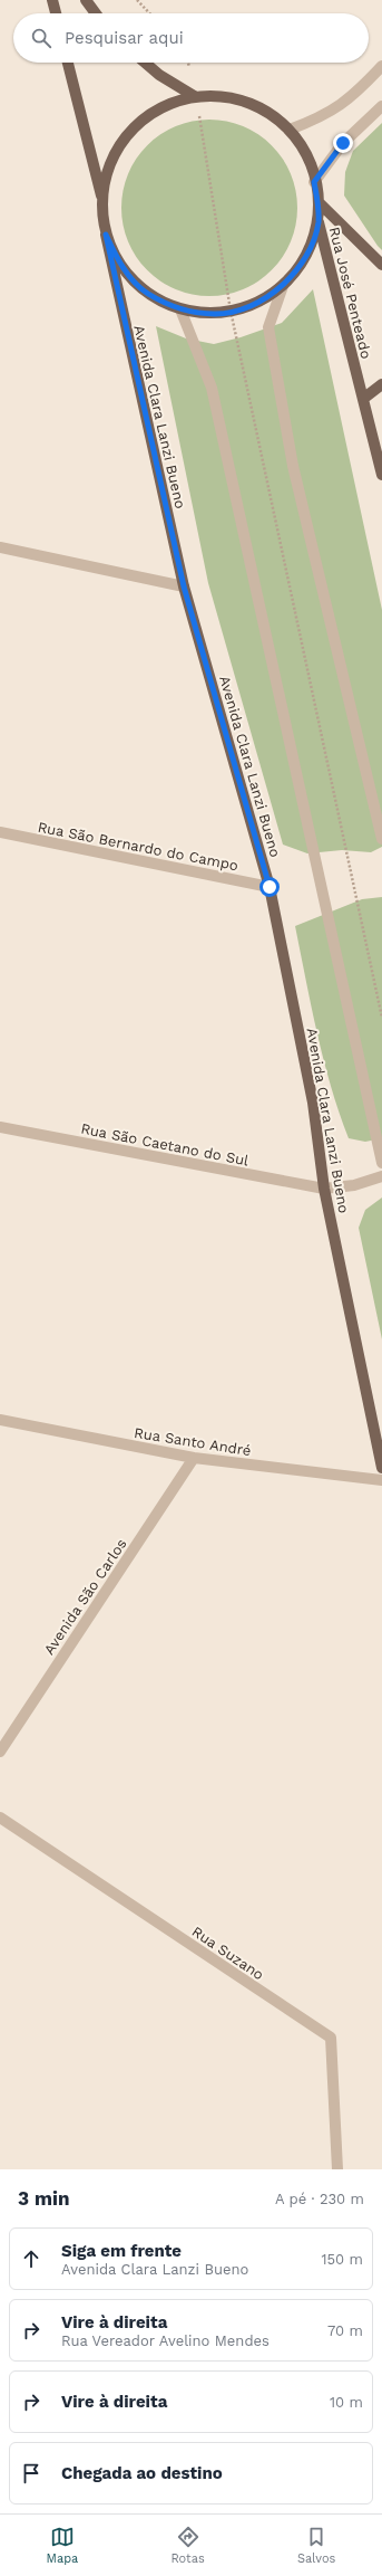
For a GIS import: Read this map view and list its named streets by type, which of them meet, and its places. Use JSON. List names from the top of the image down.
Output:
{
  "streets": {
    "main road": ["Rua José Penteado", "Avenida Clara Lanzi Bueno"],
    "street": [
      "Rua São Bernardo do Campo",
      "Rua São Caetano do Sul",
      "Rua Santo André",
      "Avenida São Carlos",
      "Rua Suzano"
    ]
  },
  "crossings": [
    ["Avenida Clara Lanzi Bueno", "Rua São Bernardo do Campo"],
    ["Avenida Clara Lanzi Bueno", "Rua São Caetano do Sul"],
    ["Rua Santo André", "Avenida São Carlos"]
  ],
  "page": {
    "search": "Pesquisar aqui",
    "heading": ["3 min", "A pé · 230 m"],
    "list": [
      ["Siga em frente", "Avenida Clara Lanzi Bueno", "150 m"],
      ["Vire à direita", "Rua Vereador Avelino Mendes", "70 m"],
      ["Vire à direita", "10 m"],
      "Chegada ao destino"
    ],
    "nav": ["Mapa", "Rotas", "Salvos"]
  }
}
